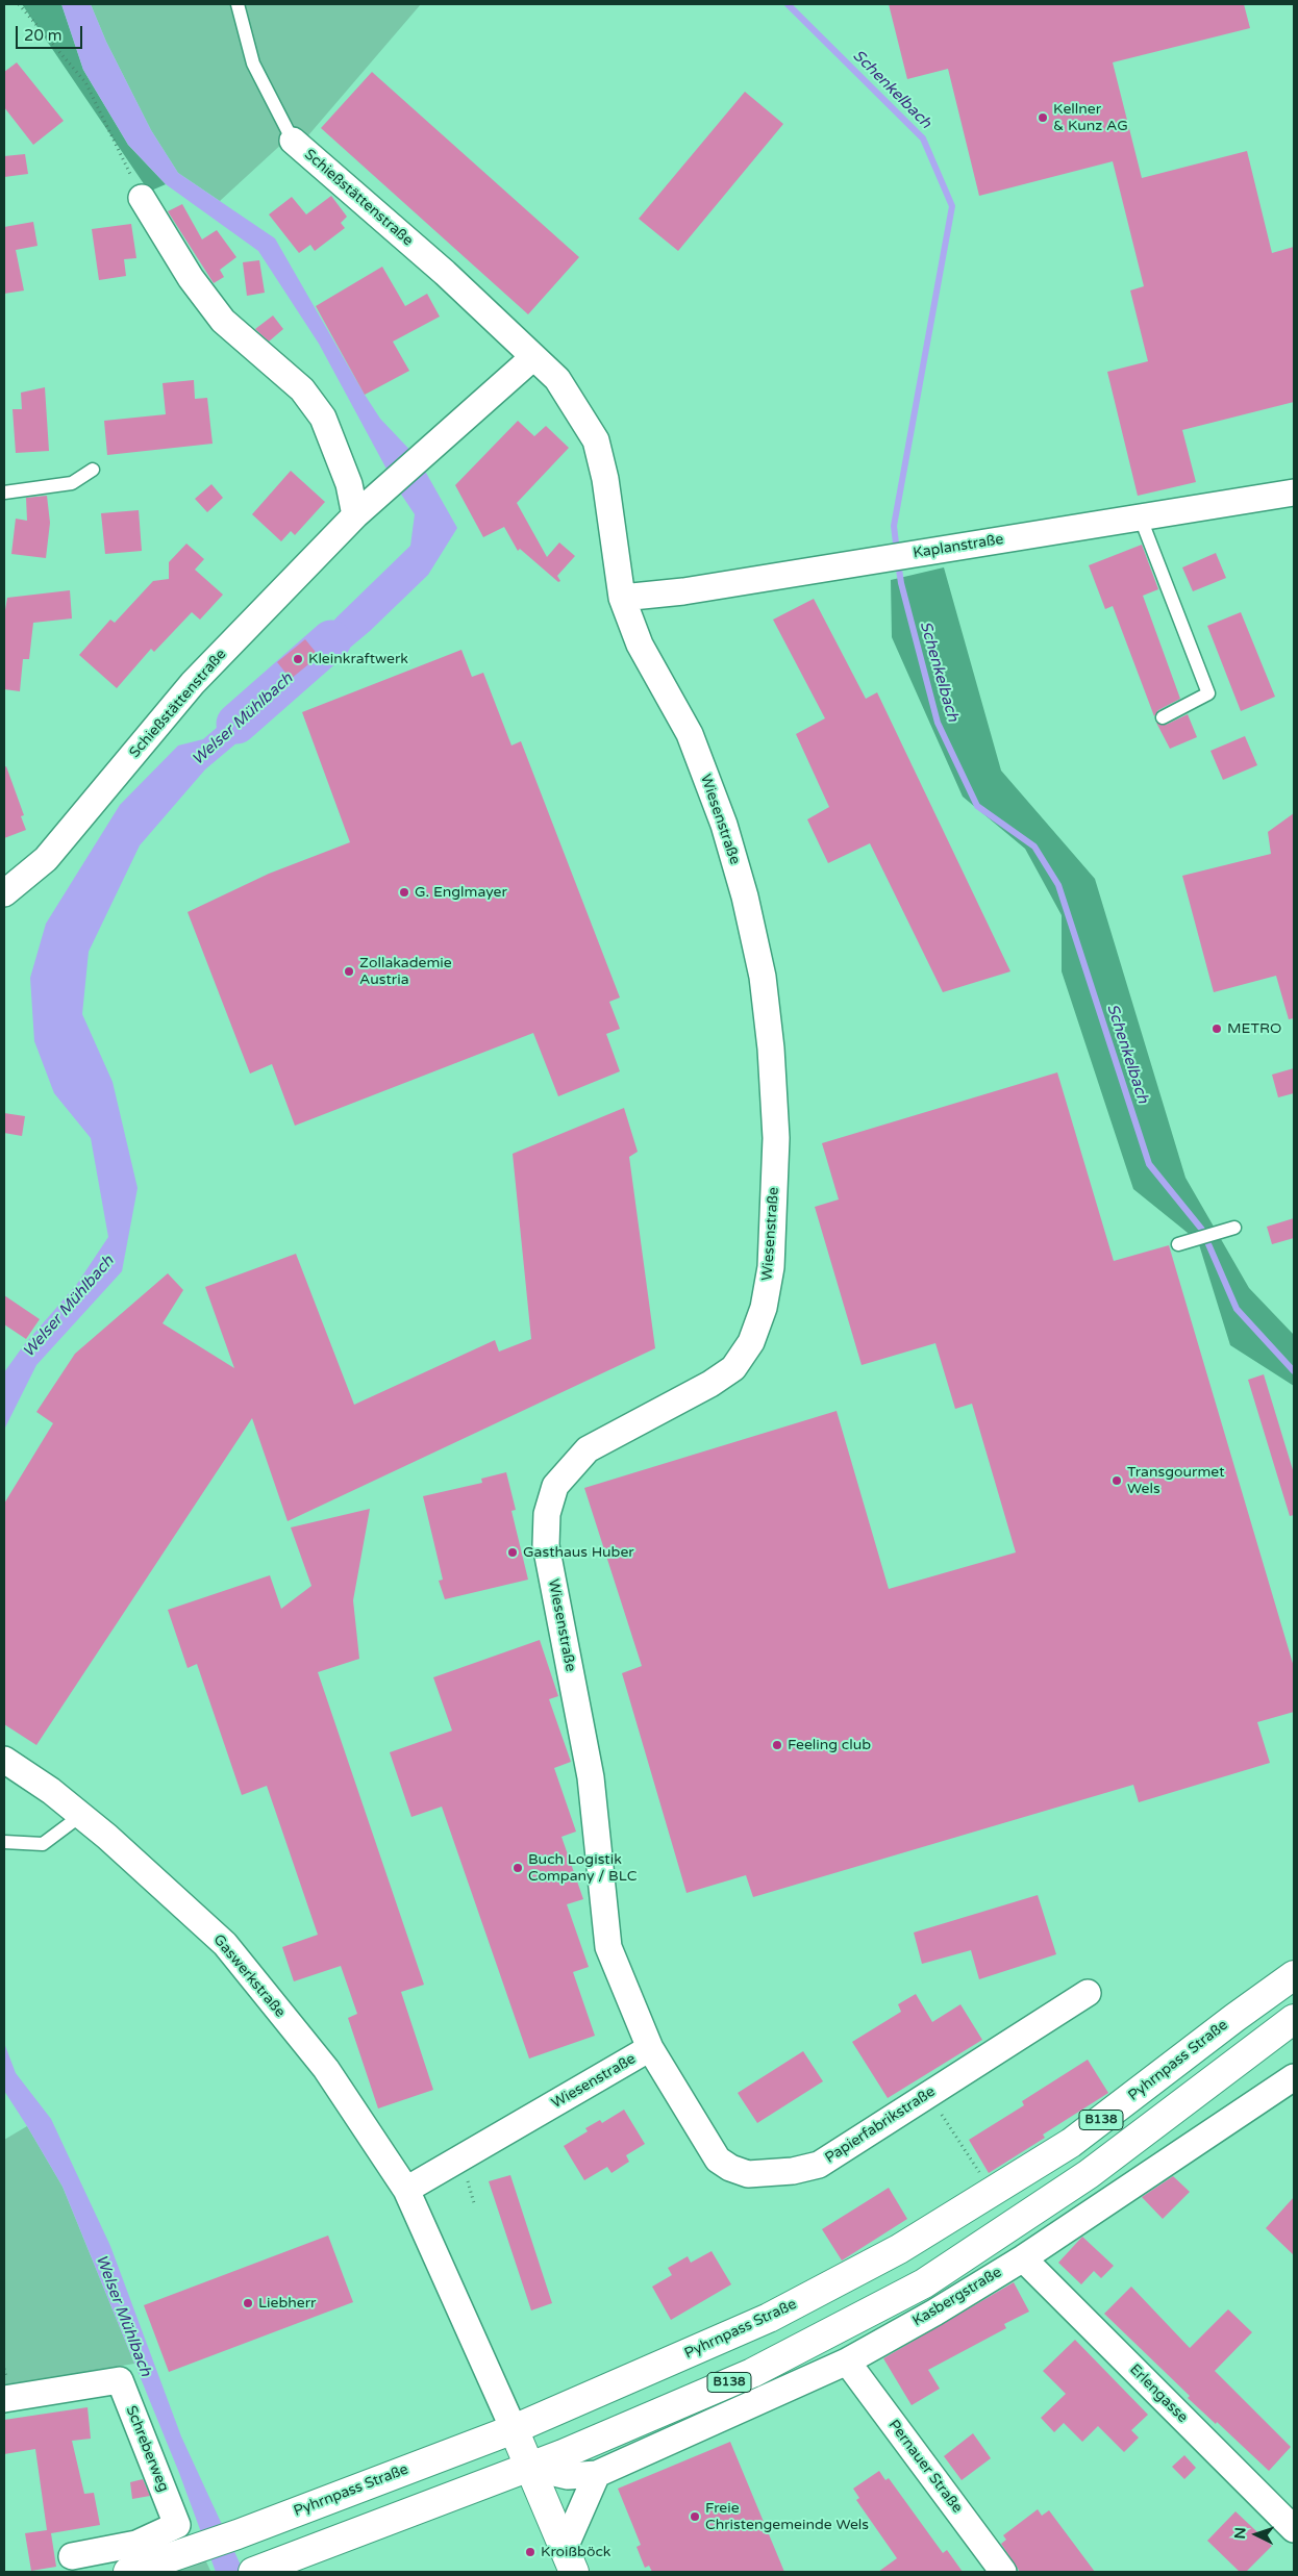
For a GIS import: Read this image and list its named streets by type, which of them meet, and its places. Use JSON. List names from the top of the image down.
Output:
{
  "streets": {
    "main road": ["Pyhrnpass Straße", "B138"],
    "street": [
      "Schießstättenstraße",
      "Kaplanstraße",
      "Wiesenstraße",
      "Gaswerkstraße",
      "Papierfabrikstraße",
      "Kasbergstraße",
      "Erlengasse",
      "Schreberweg",
      "Pernauer Straße"
    ]
  },
  "crossings": [
    ["Schießstättenstraße", "Kaplanstraße"],
    ["Schießstättenstraße", "Wiesenstraße"],
    ["Kaplanstraße", "Wiesenstraße"],
    ["Wiesenstraße", "Gaswerkstraße"],
    ["Wiesenstraße", "Papierfabrikstraße"],
    ["B138", "Kasbergstraße"],
    ["Kasbergstraße", "Erlengasse"],
    ["Kasbergstraße", "Pernauer Straße"]
  ],
  "water": ["Schenkelbach", "Welser Mühlbach"],
  "places": [
    "Kellner & Kunz AG",
    "Kleinkraftwerk",
    "G. Englmayer",
    "Zollakademie Austria",
    "METRO",
    "Transgourmet Wels",
    "Gasthaus Huber",
    "Feeling club",
    "Buch Logistik Company / BLC",
    "Liebherr",
    "Freie Christengemeinde Wels",
    "Kroißböck"
  ],
  "scale_bar": "20 m",
  "north": "left"
}
